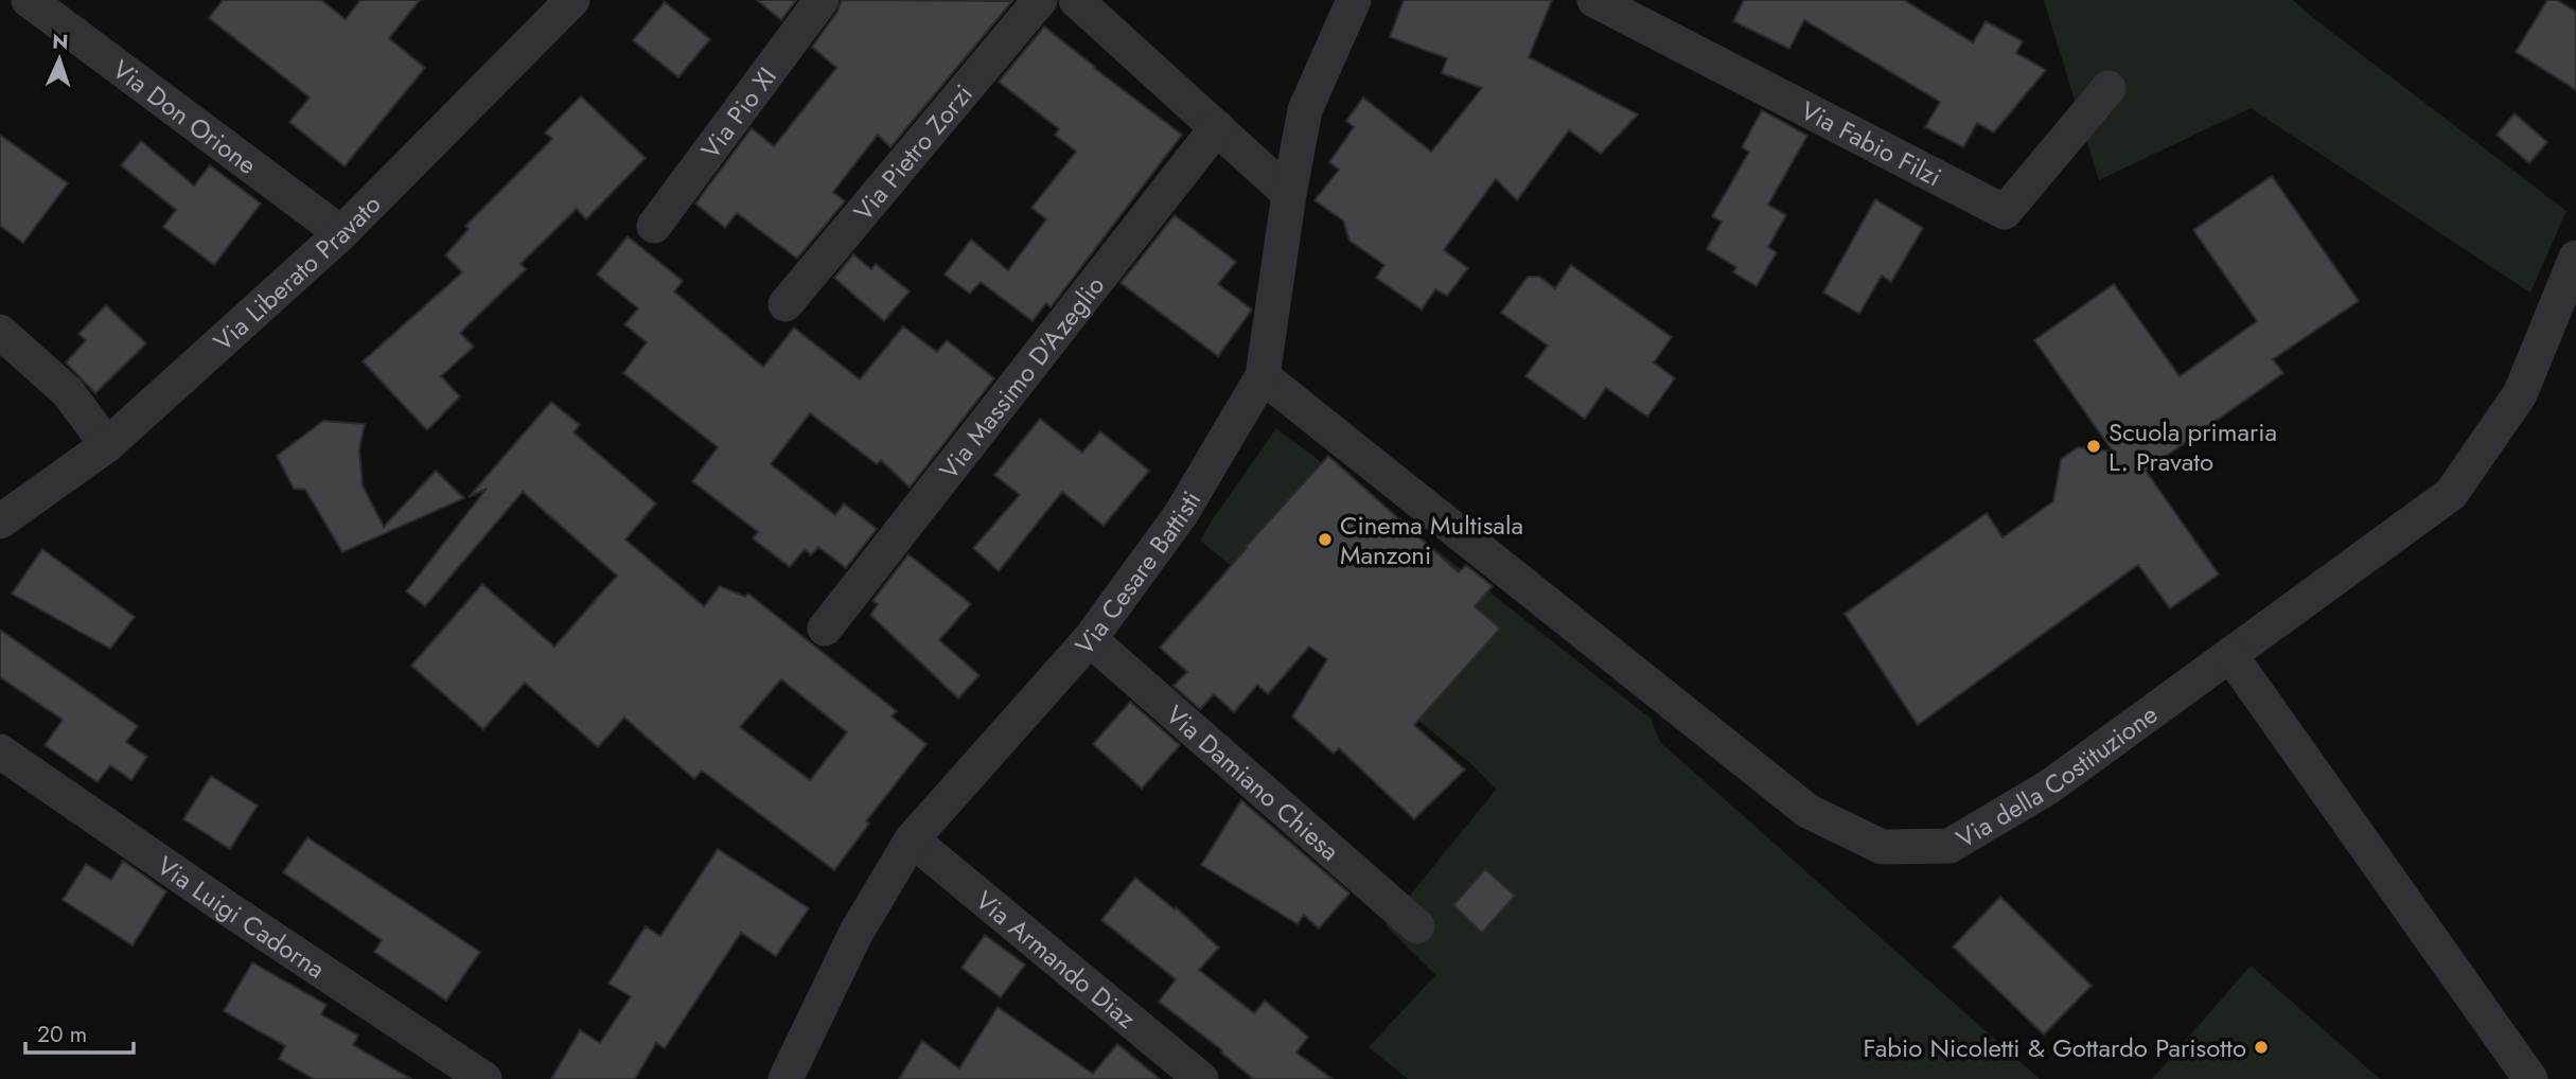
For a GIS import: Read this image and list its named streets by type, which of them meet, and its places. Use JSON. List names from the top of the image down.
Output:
{
  "streets": {
    "street": [
      "Via Pio XI",
      "Via Don Orione",
      "Via Fabio Filzi",
      "Via Pietro Zorzi",
      "Via Liberato Pravato",
      "Via Massimo D'Azeglio",
      "Via Cesare Battisti",
      "Via della Costituzione",
      "Via Damiano Chiesa",
      "Via Luigi Cadorna",
      "Via Armando Diaz"
    ]
  },
  "crossings": [
    ["Via Don Orione", "Via Liberato Pravato"],
    ["Via Cesare Battisti", "Via della Costituzione"],
    ["Via Cesare Battisti", "Via Damiano Chiesa"],
    ["Via Cesare Battisti", "Via Armando Diaz"]
  ],
  "places": ["Scuola primaria L. Pravato", "Cinema Multisala Manzoni", "Fabio Nicoletti & Gottardo Parisotto"],
  "scale_bar": "20 m",
  "north": "top"
}
